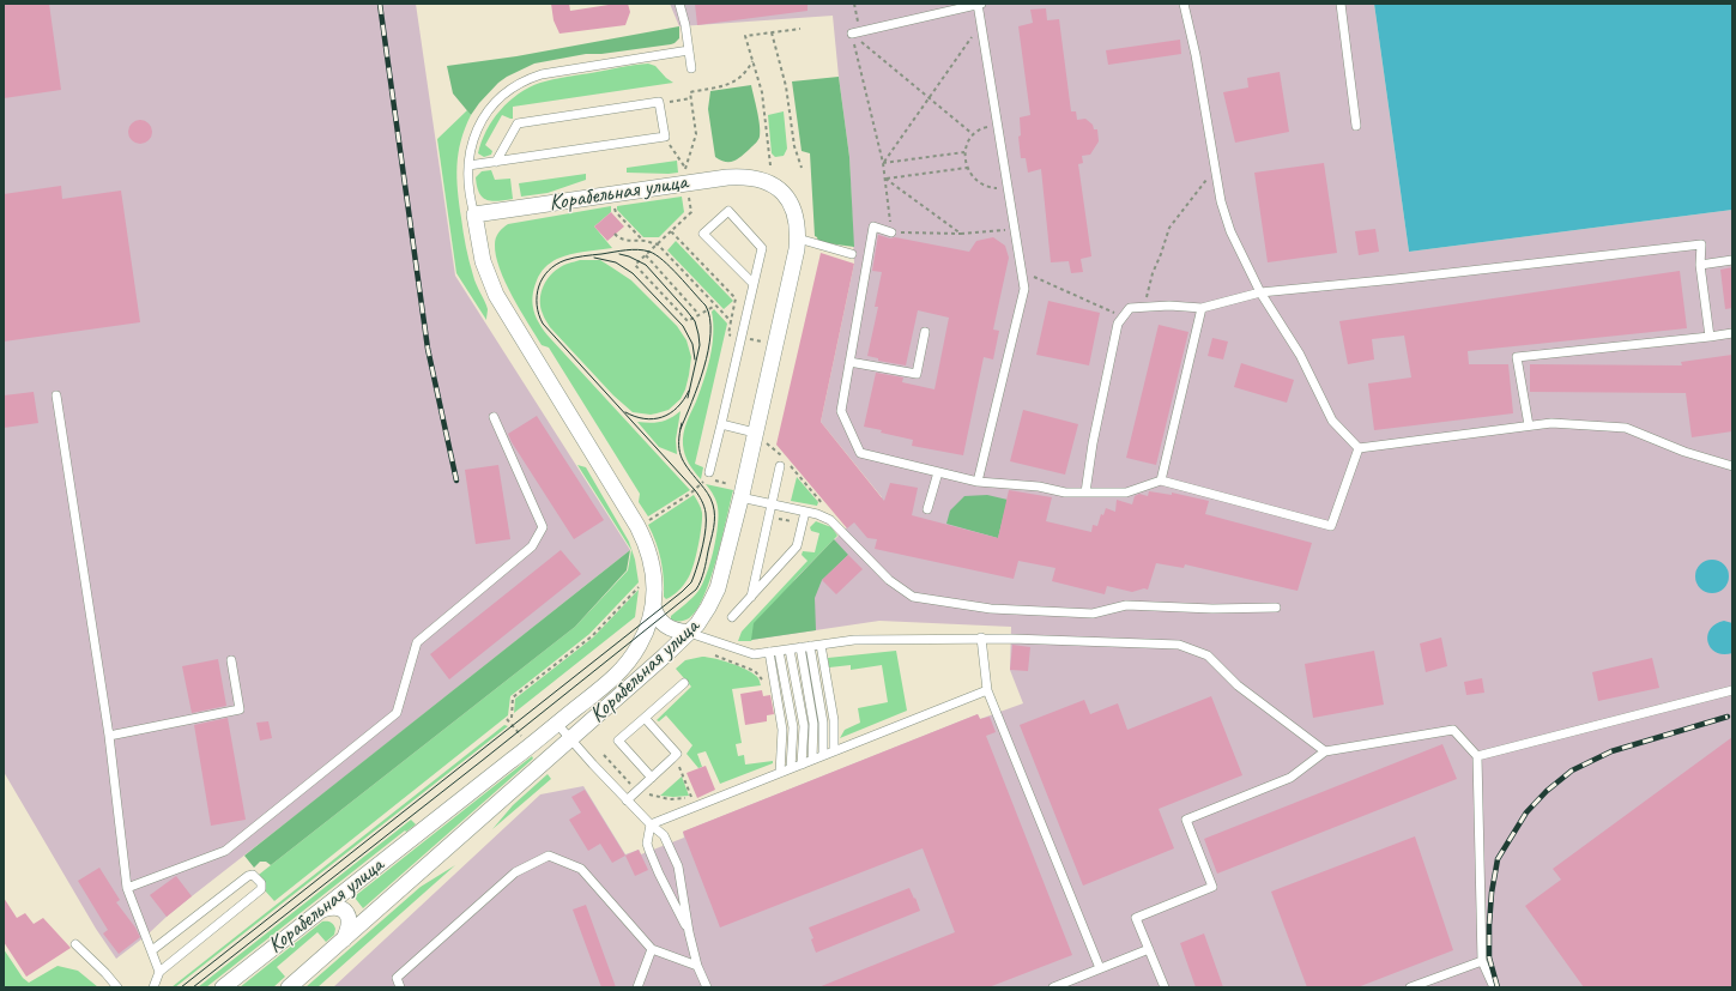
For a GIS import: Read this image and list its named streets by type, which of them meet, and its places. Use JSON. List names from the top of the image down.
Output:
{
  "streets": {
    "street": ["Корабельная улица"]
  }
}
